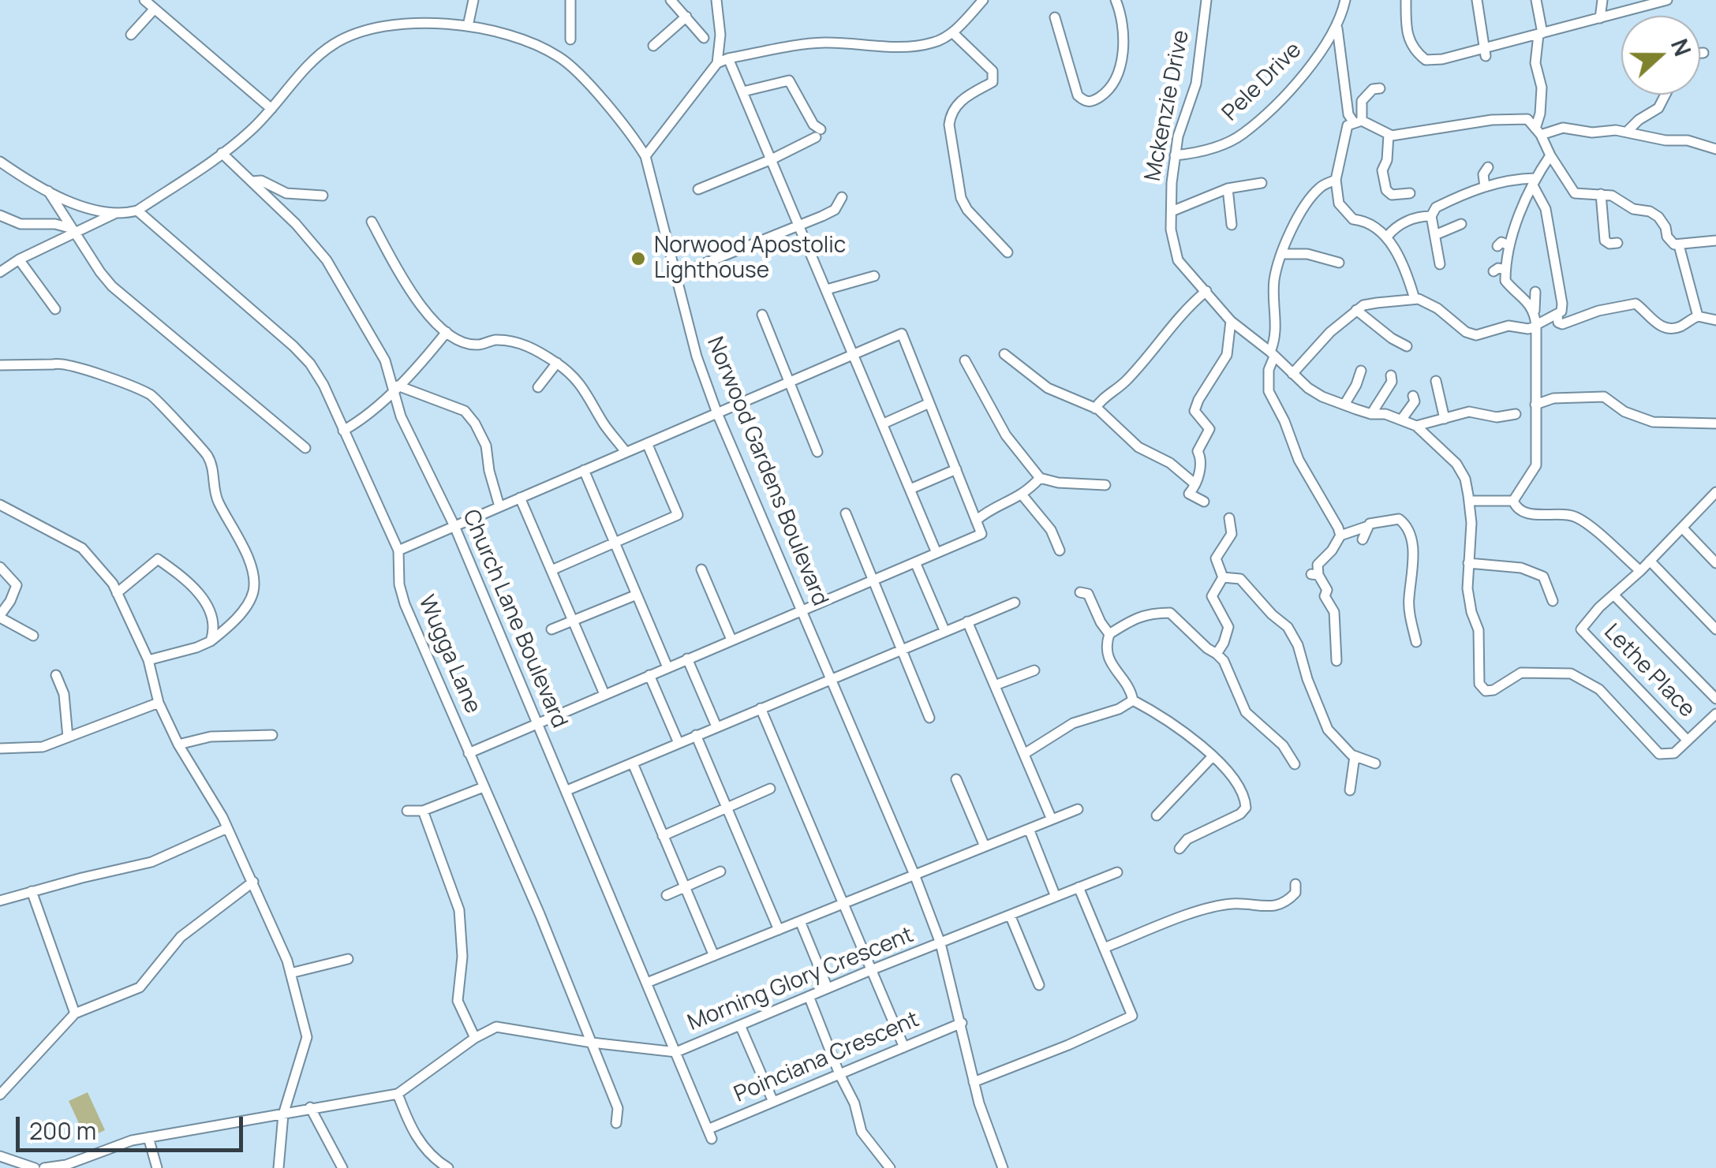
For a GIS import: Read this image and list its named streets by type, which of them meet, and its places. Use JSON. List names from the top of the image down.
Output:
{
  "streets": {
    "street": [
      "Pele Drive",
      "Mckenzie Drive",
      "Norwood Gardens Boulevard",
      "Church Lane Boulevard",
      "Wugga Lane",
      "Lethe Place",
      "Morning Glory Crescent",
      "Poinciana Crescent"
    ]
  },
  "crossings": [
    ["Pele Drive", "Mckenzie Drive"],
    ["Mckenzie Drive", "Lethe Place"],
    ["Norwood Gardens Boulevard", "Church Lane Boulevard"],
    ["Norwood Gardens Boulevard", "Wugga Lane"],
    ["Norwood Gardens Boulevard", "Morning Glory Crescent"],
    ["Norwood Gardens Boulevard", "Poinciana Crescent"],
    ["Church Lane Boulevard", "Morning Glory Crescent"],
    ["Church Lane Boulevard", "Poinciana Crescent"]
  ],
  "places": ["Norwood Apostolic Lighthouse"],
  "scale_bar": "200 m",
  "north": "right"
}
